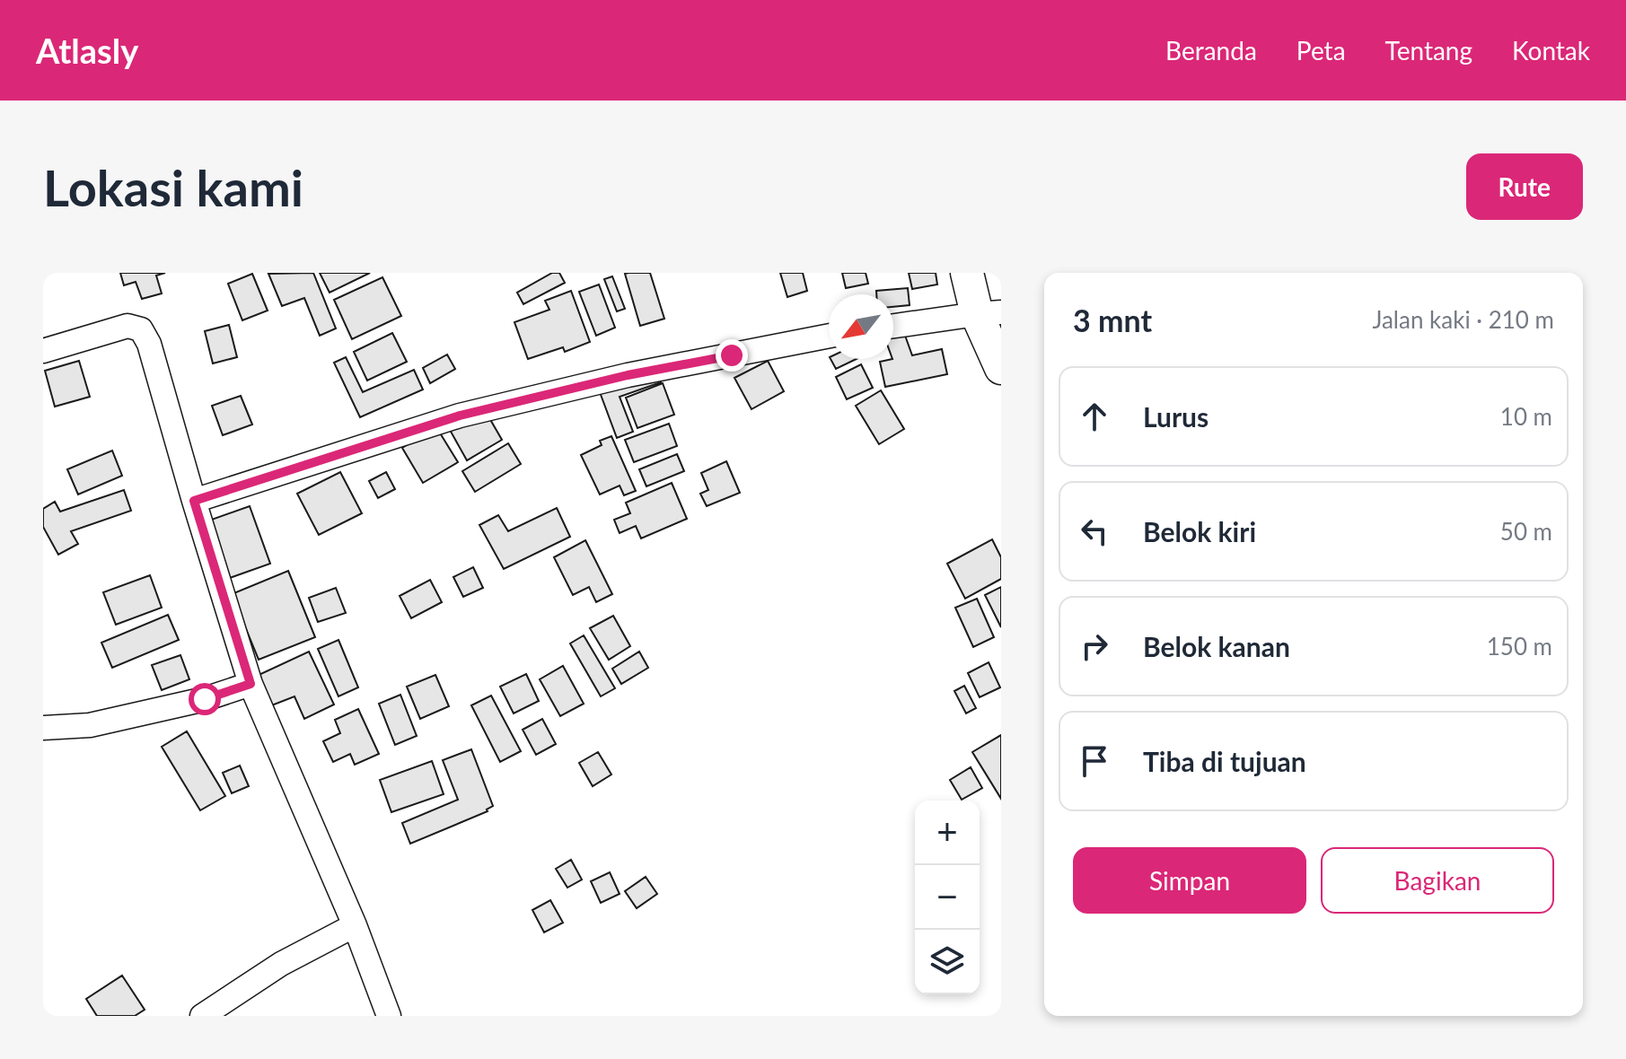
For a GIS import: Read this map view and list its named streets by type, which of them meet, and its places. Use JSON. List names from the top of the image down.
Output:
{
  "north": "bottom left",
  "page": {
    "header": "Atlasly",
    "nav": [
      "Beranda",
      "Peta",
      "Tentang",
      "Kontak"
    ],
    "buttons": [
      "Rute",
      ["Simpan", "Bagikan"]
    ],
    "title": "Lokasi kami",
    "heading": ["3 mnt", "Jalan kaki · 210 m"],
    "list": [
      ["Lurus", "10 m"],
      ["Belok kiri", "50 m"],
      ["Belok kanan", "150 m"],
      "Tiba di tujuan"
    ],
    "map_buttons": ["+", "−"]
  }
}
